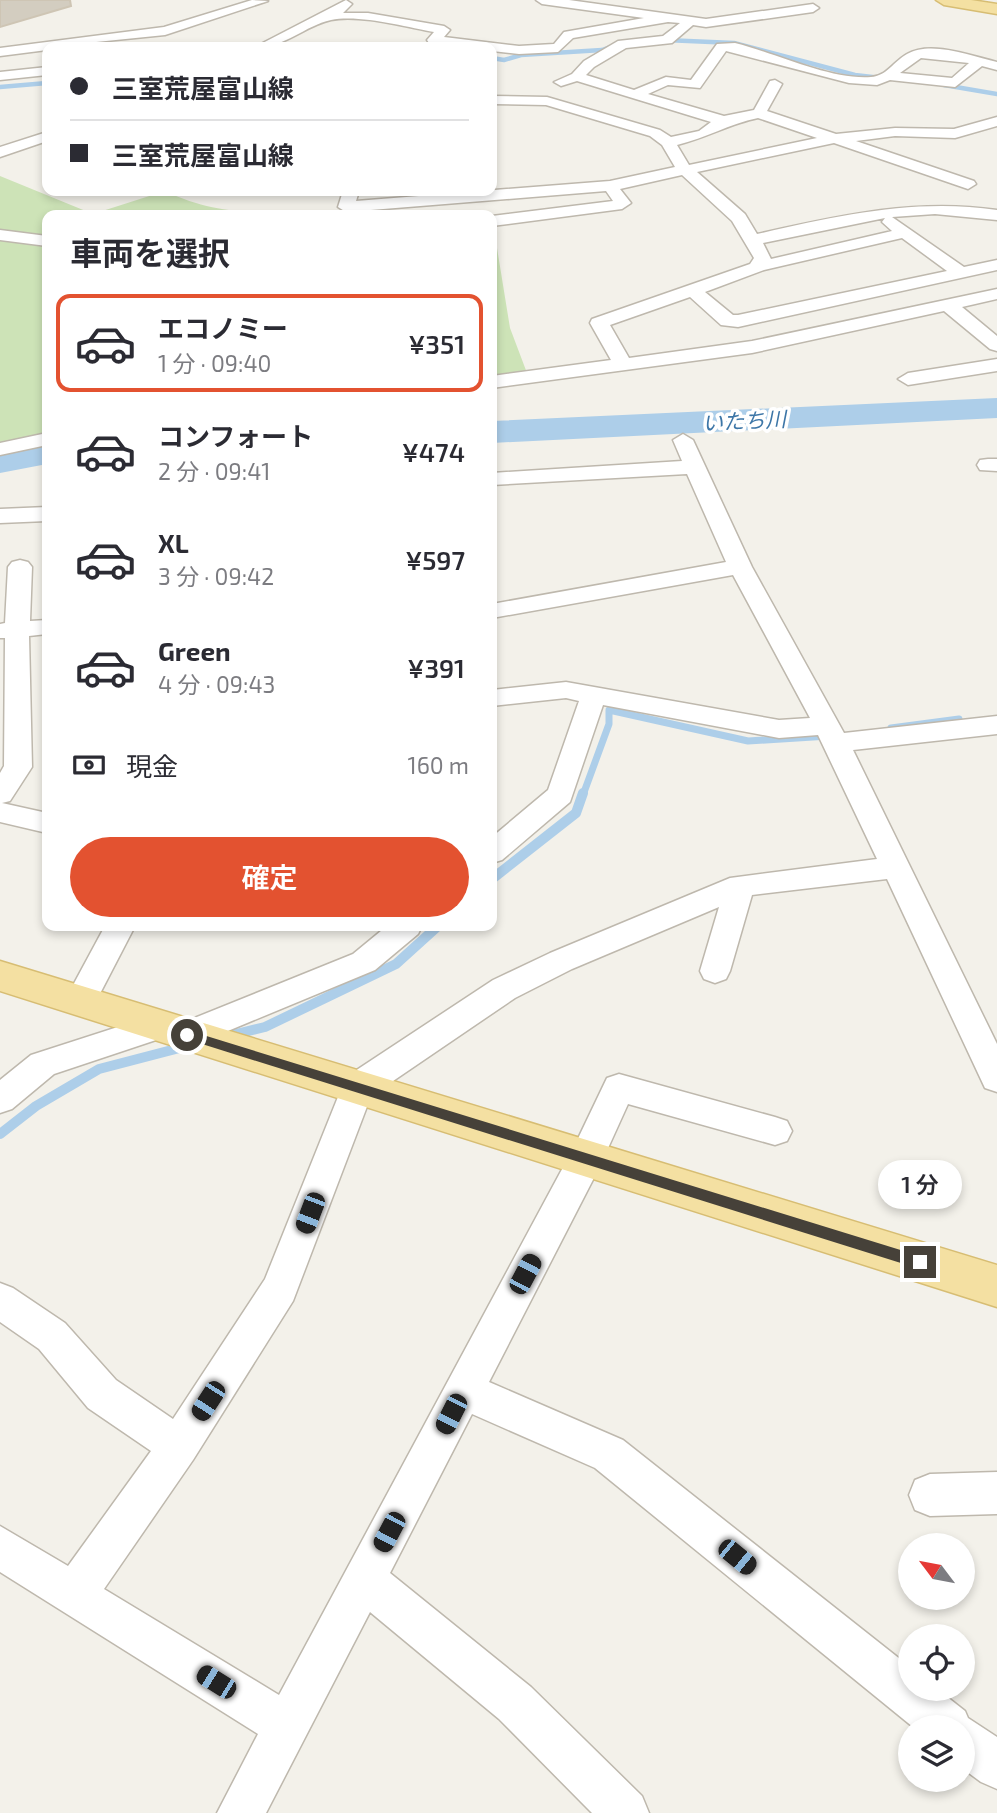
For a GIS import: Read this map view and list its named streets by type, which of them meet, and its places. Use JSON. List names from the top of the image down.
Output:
{
  "water": ["いたち川"],
  "north": "top left",
  "page": {
    "banner": ["三室荒屋富山線", "三室荒屋富山線"],
    "heading": "車両を選択",
    "list": [
      {
        "name": "エコノミー",
        "note": "1 分 · 09:40",
        "value": "¥351"
      },
      {
        "name": "コンフォート",
        "note": "2 分 · 09:41",
        "value": "¥474"
      },
      {
        "name": "XL",
        "note": "3 分 · 09:42",
        "value": "¥597"
      },
      {
        "name": "Green",
        "note": "4 分 · 09:43",
        "value": "¥391"
      }
    ],
    "pay": ["現金", "160 m"],
    "buttons": "確定",
    "bubble": "1 分"
  }
}
